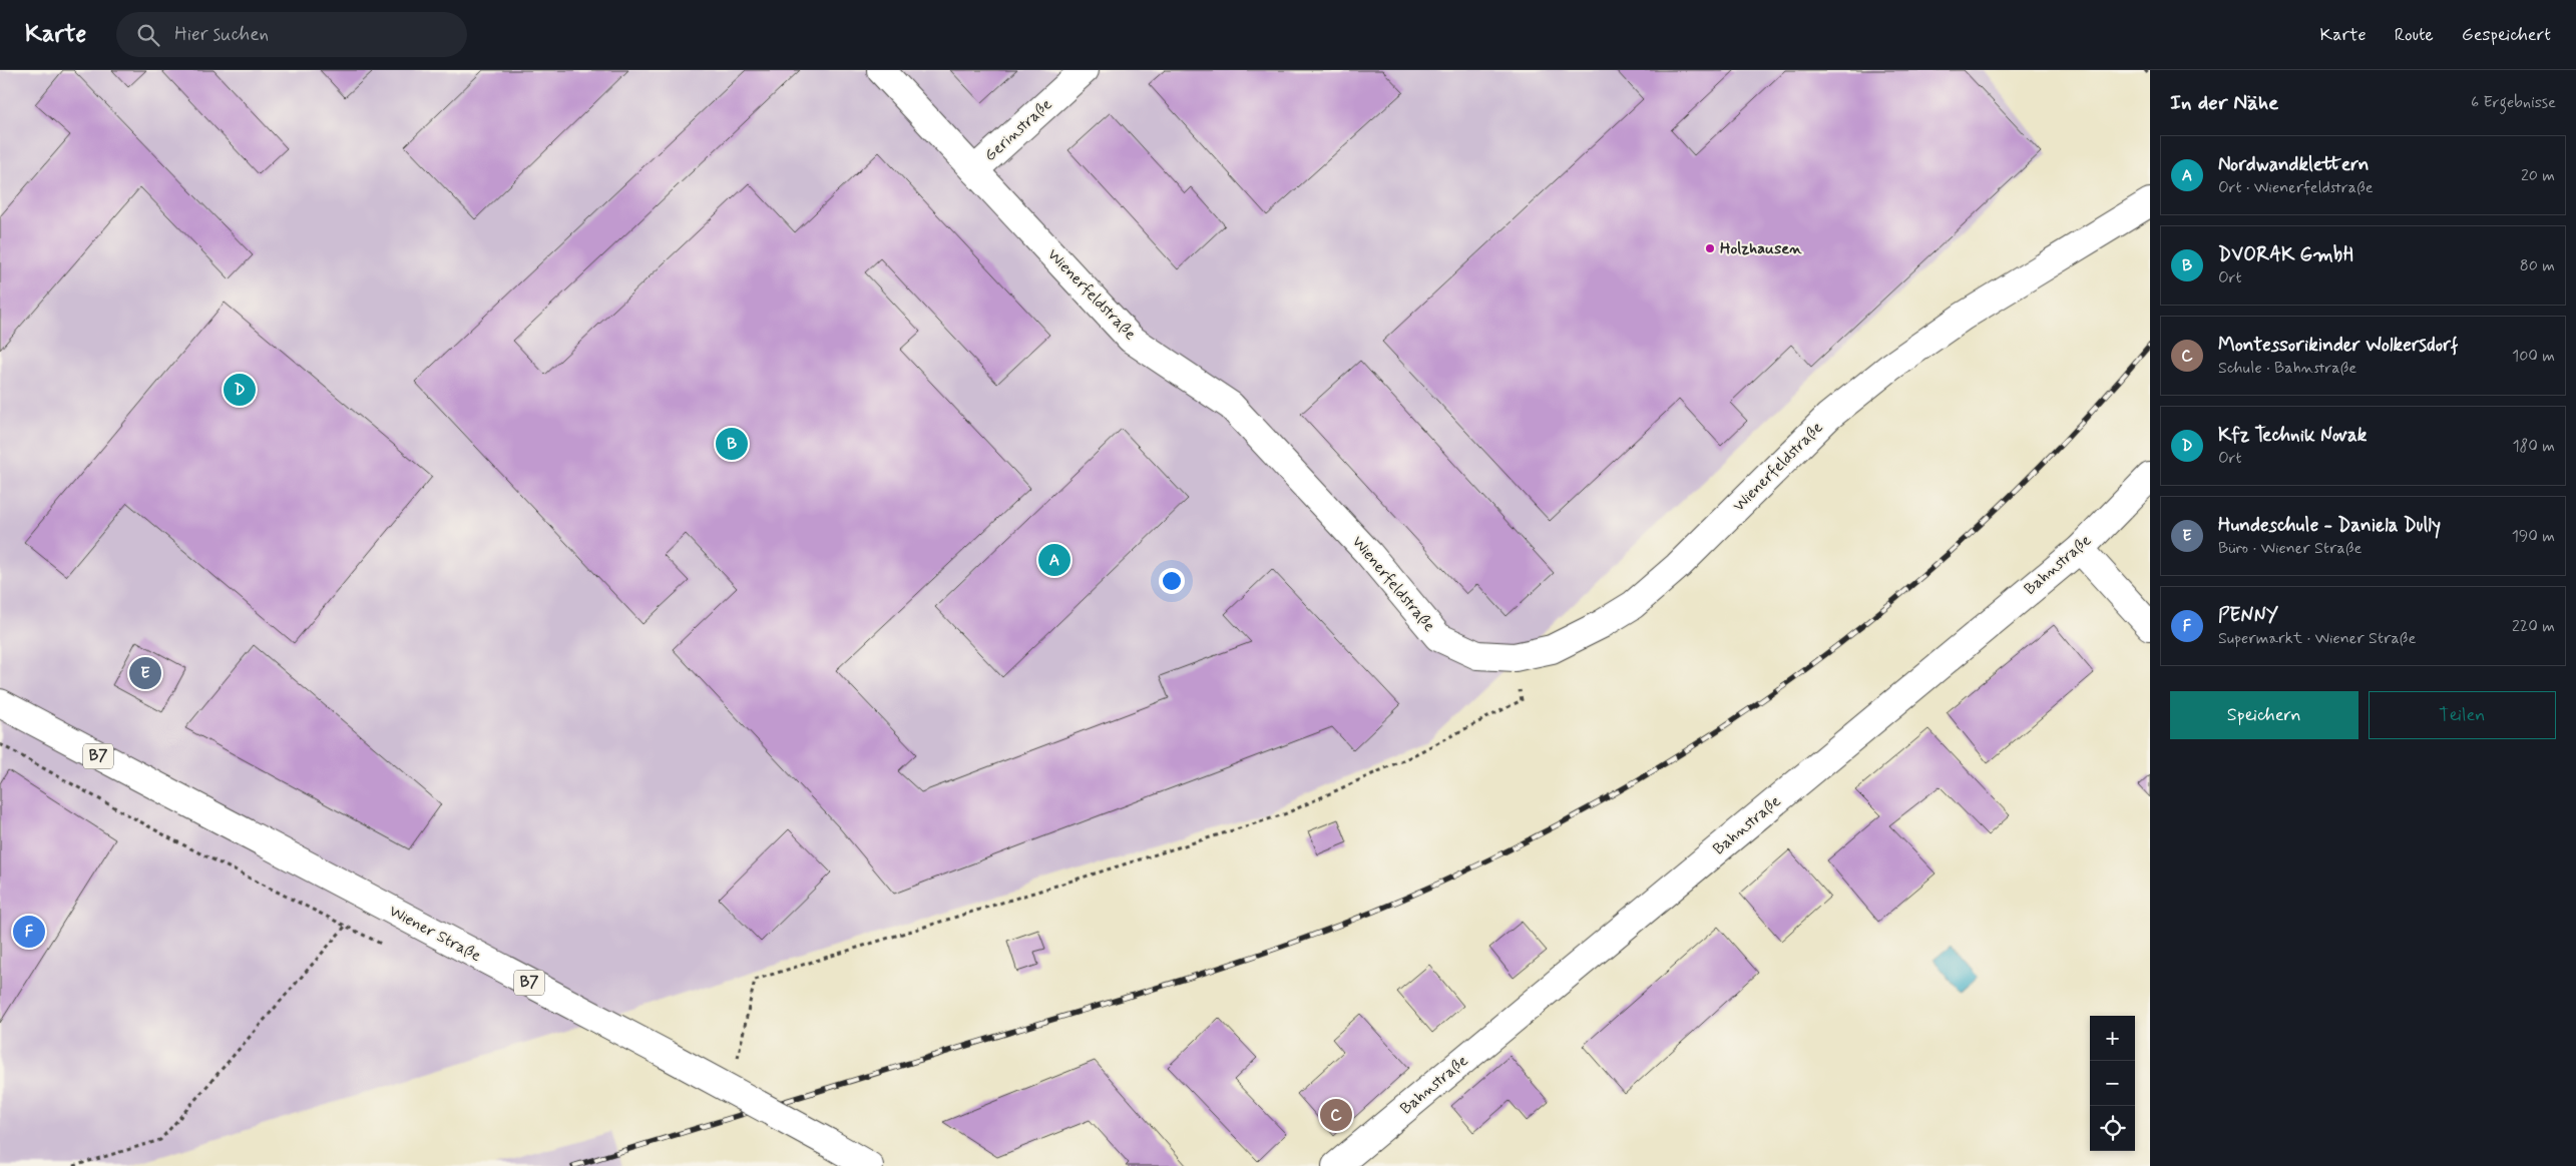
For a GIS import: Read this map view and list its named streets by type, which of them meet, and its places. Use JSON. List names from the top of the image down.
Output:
{
  "streets": {
    "street": [
      "Gerinstraße",
      "Wienerfeldstraße",
      "Bahnstraße",
      "B7",
      "Wiener Straße"
    ]
  },
  "crossings": [
    ["Gerinstraße", "Wienerfeldstraße"]
  ],
  "places": ["Holzhausen"],
  "page": {
    "header": "Karte",
    "search": "Hier suchen",
    "nav": ["Karte", "Route", "Gespeichert"],
    "heading": ["In der Nähe", "6 Ergebnisse"],
    "list": [
      {
        "mark": "A",
        "name": "Nordwandklettern",
        "note": "Ort · Wienerfeldstraße",
        "value": "20 m"
      },
      {
        "mark": "B",
        "name": "DVORAK GmbH",
        "note": "Ort",
        "value": "80 m"
      },
      {
        "mark": "C",
        "name": "Montessorikinder Wolkersdorf",
        "note": "Schule · Bahnstraße",
        "value": "100 m"
      },
      {
        "mark": "D",
        "name": "Kfz Technik Novak",
        "note": "Ort",
        "value": "180 m"
      },
      {
        "mark": "E",
        "name": "Hundeschule - Daniela Dully",
        "note": "Büro · Wiener Straße",
        "value": "190 m"
      },
      {
        "mark": "F",
        "name": "PENNY",
        "note": "Supermarkt · Wiener Straße",
        "value": "220 m"
      }
    ],
    "pins": [
      "D",
      "B",
      "A",
      "E",
      "F",
      "C"
    ],
    "buttons": ["Speichern", "Teilen"],
    "map_buttons": ["+", "−"]
  }
}
